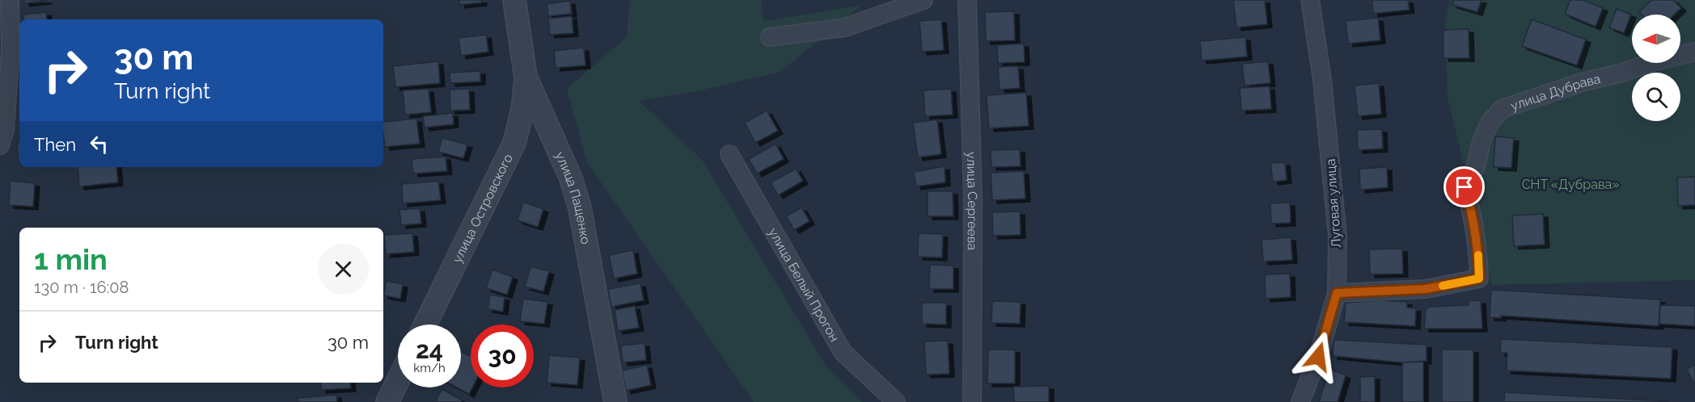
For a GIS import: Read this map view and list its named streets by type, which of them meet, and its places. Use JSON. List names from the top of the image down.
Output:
{
  "streets": {
    "street": [
      "улица Дубрава",
      "улица Пащенко",
      "улица Сергеева",
      "Луговая улица",
      "улица Островского",
      "улица Белый Прогон"
    ]
  },
  "crossings": [
    ["улица Дубрава", "Луговая улица"],
    ["улица Пащенко", "улица Островского"]
  ],
  "parks": ["СНТ «Дубрава»"],
  "north": "left",
  "page": {
    "turn": ["30 m", "Turn right"],
    "then": "Then",
    "heading": ["1 min", "130 m · 16:08"],
    "list": [
      {
        "name": "Turn right",
        "value": "30 m"
      }
    ],
    "speed": "24 km/h",
    "limit": "30"
  }
}
